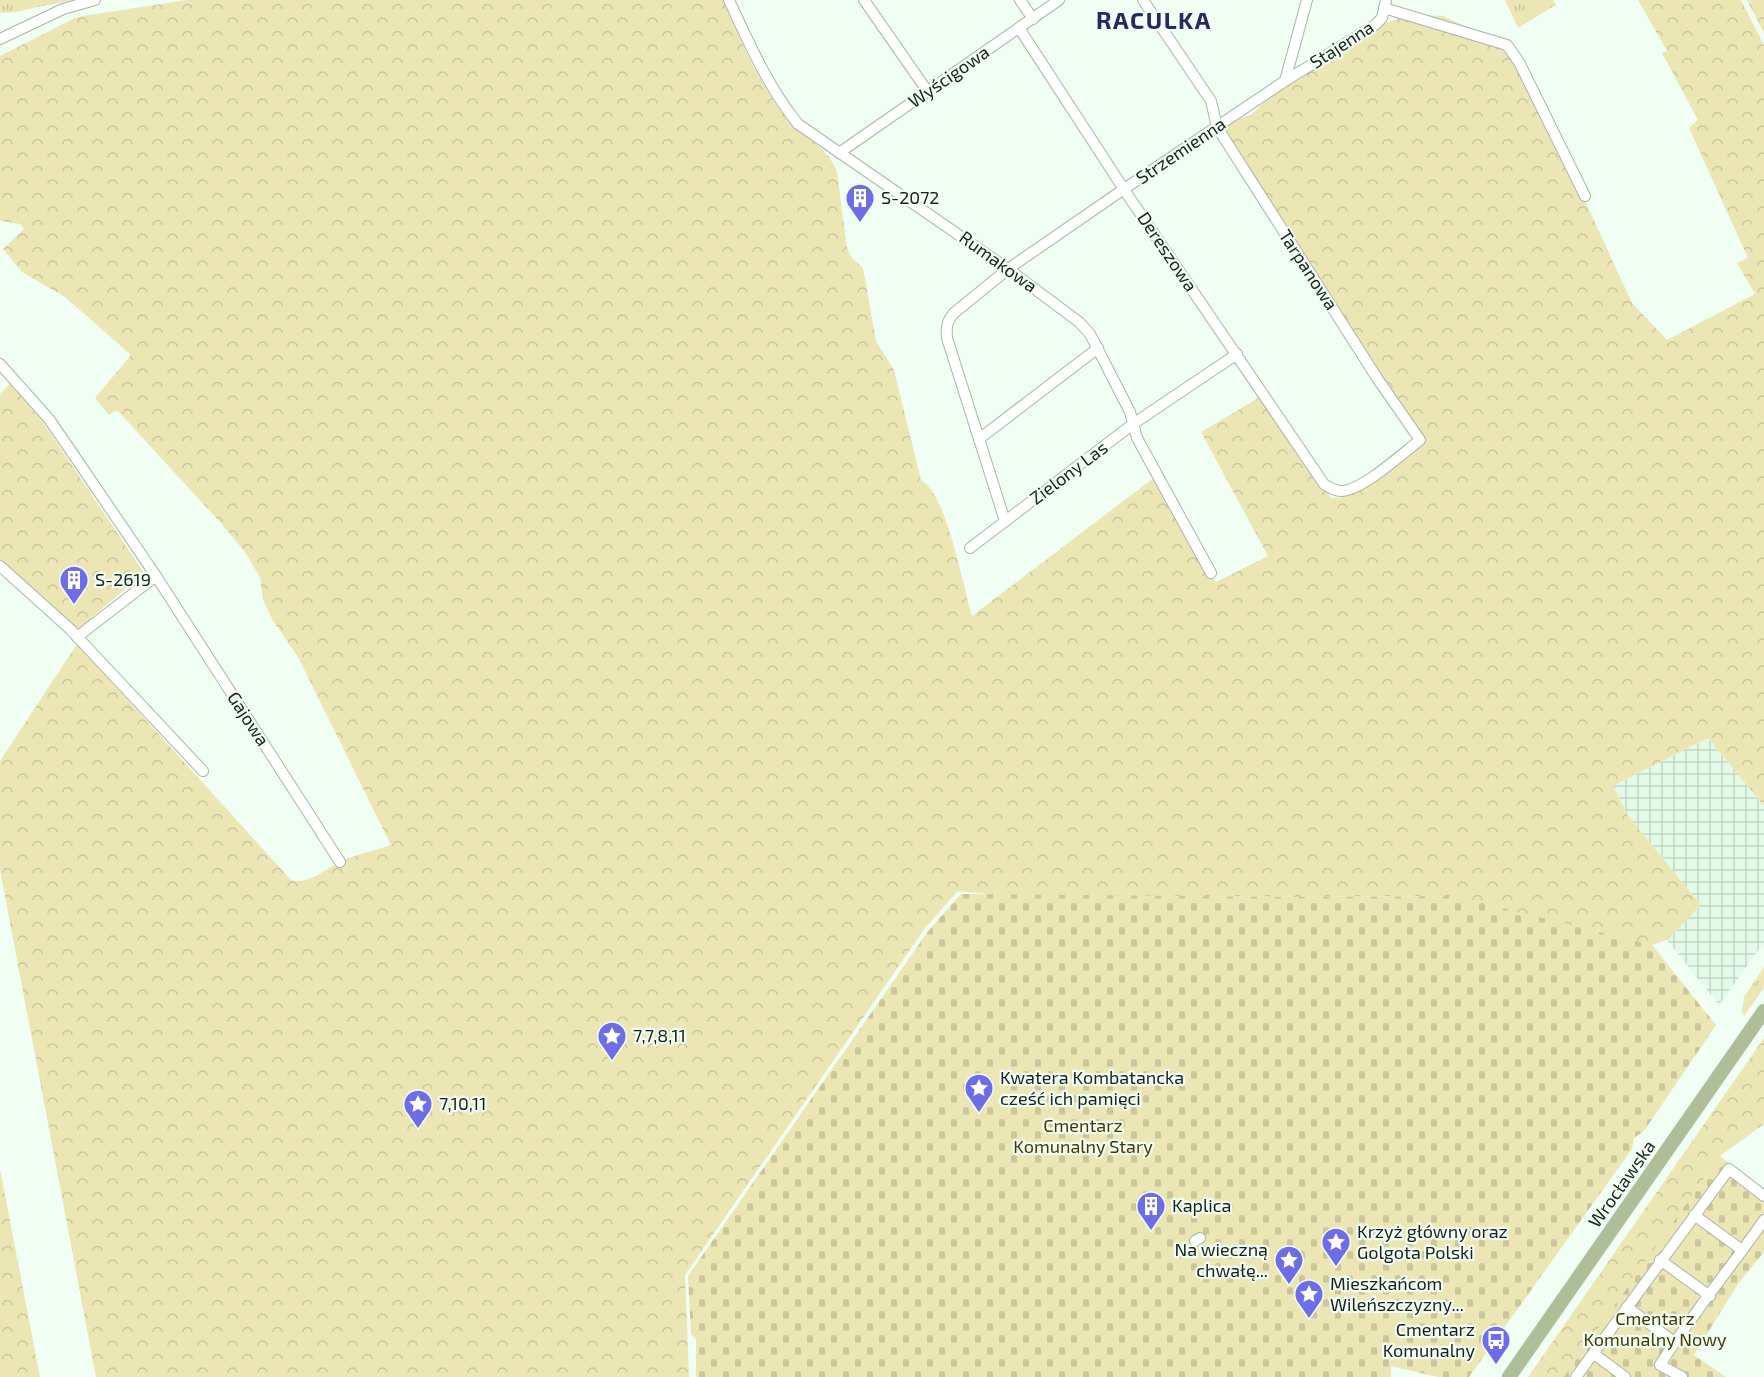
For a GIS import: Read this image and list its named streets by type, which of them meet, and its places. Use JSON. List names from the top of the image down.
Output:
{
  "streets": {
    "main road": ["Wrocławska"],
    "street": [
      "Stajenna",
      "Wyścigowa",
      "Strzemienna",
      "Dereszowa",
      "Rumakowa",
      "Tarpanowa",
      "Zielony Las",
      "Gajowa"
    ]
  },
  "crossings": [
    ["Stajenna", "Strzemienna"],
    ["Wyścigowa", "Dereszowa"],
    ["Wyścigowa", "Rumakowa"],
    ["Strzemienna", "Dereszowa"],
    ["Strzemienna", "Rumakowa"],
    ["Strzemienna", "Tarpanowa"],
    ["Dereszowa", "Tarpanowa"],
    ["Rumakowa", "Zielony Las"]
  ],
  "districts": ["RACULKA"],
  "parks": ["Cmentarz Komunalny Stary", "Cmentarz Komunalny Nowy"],
  "places": {
    "building": ["S-2072", "S-2619", "Kaplica"],
    "place": [
      "7,7,8,11",
      "Kwatera Kombatancka cześć ich pamięci",
      "7,10,11",
      "Krzyż główny oraz Golgota Polski",
      "Na wieczną chwałę...",
      "Mieszkańcom Wileńszczyzny..."
    ],
    "bus stop": ["Cmentarz Komunalny"]
  }
}
